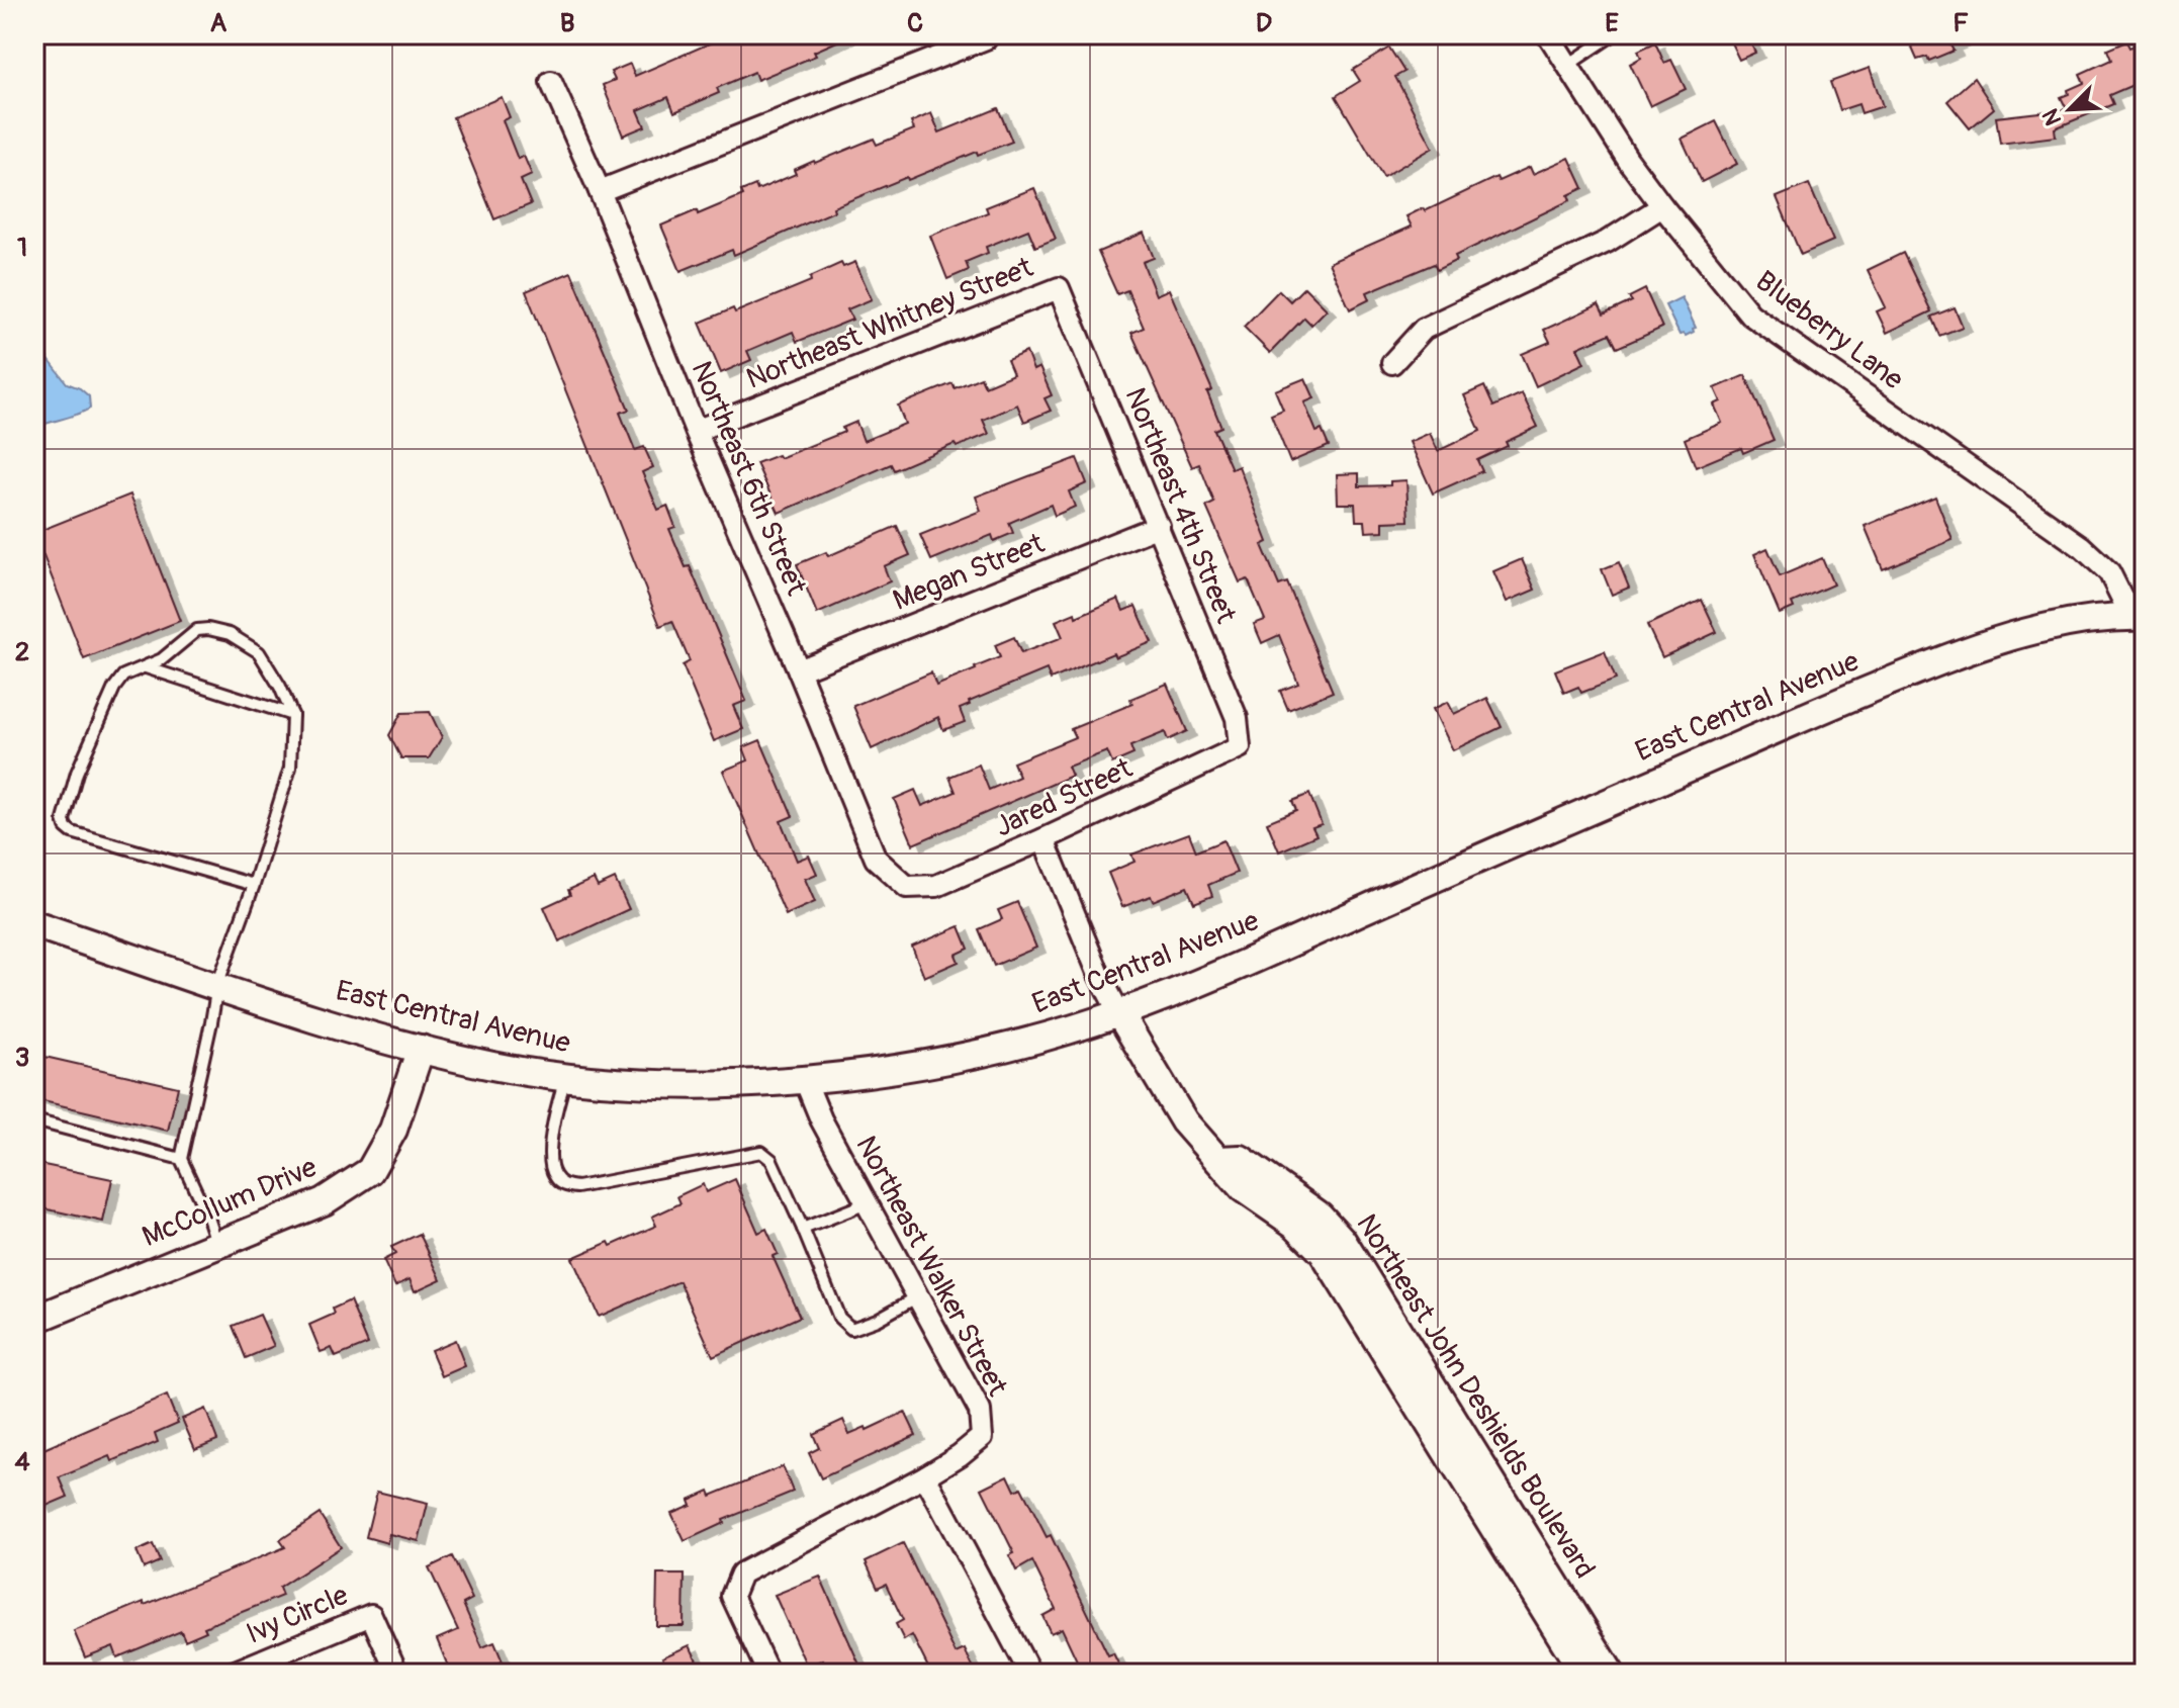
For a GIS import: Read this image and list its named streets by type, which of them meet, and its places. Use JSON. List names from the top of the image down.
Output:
{
  "streets": {
    "main road": ["East Central Avenue", "McCollum Drive", "Northeast John Deshields Boulevard"],
    "street": [
      "Northeast Whitney Street",
      "Blueberry Lane",
      "Northeast 6th Street",
      "Northeast 4th Street",
      "Megan Street",
      "Jared Street",
      "Northeast Walker Street",
      "Ivy Circle"
    ]
  },
  "crossings": [
    ["Northeast Whitney Street", "Northeast 6th Street"],
    ["Northeast Whitney Street", "Northeast 4th Street"],
    ["Blueberry Lane", "East Central Avenue"],
    ["Northeast 6th Street", "Megan Street"],
    ["Northeast 6th Street", "Jared Street"],
    ["Northeast 4th Street", "Megan Street"],
    ["Northeast 4th Street", "Jared Street"],
    ["East Central Avenue", "McCollum Drive"],
    ["East Central Avenue", "Northeast Walker Street"],
    ["East Central Avenue", "Northeast John Deshields Boulevard"]
  ],
  "north": "bottom left",
  "grid": {
    "columns": [
      "A",
      "B",
      "C",
      "D",
      "E",
      "F"
    ],
    "rows": [
      "1",
      "2",
      "3",
      "4"
    ]
  }
}
